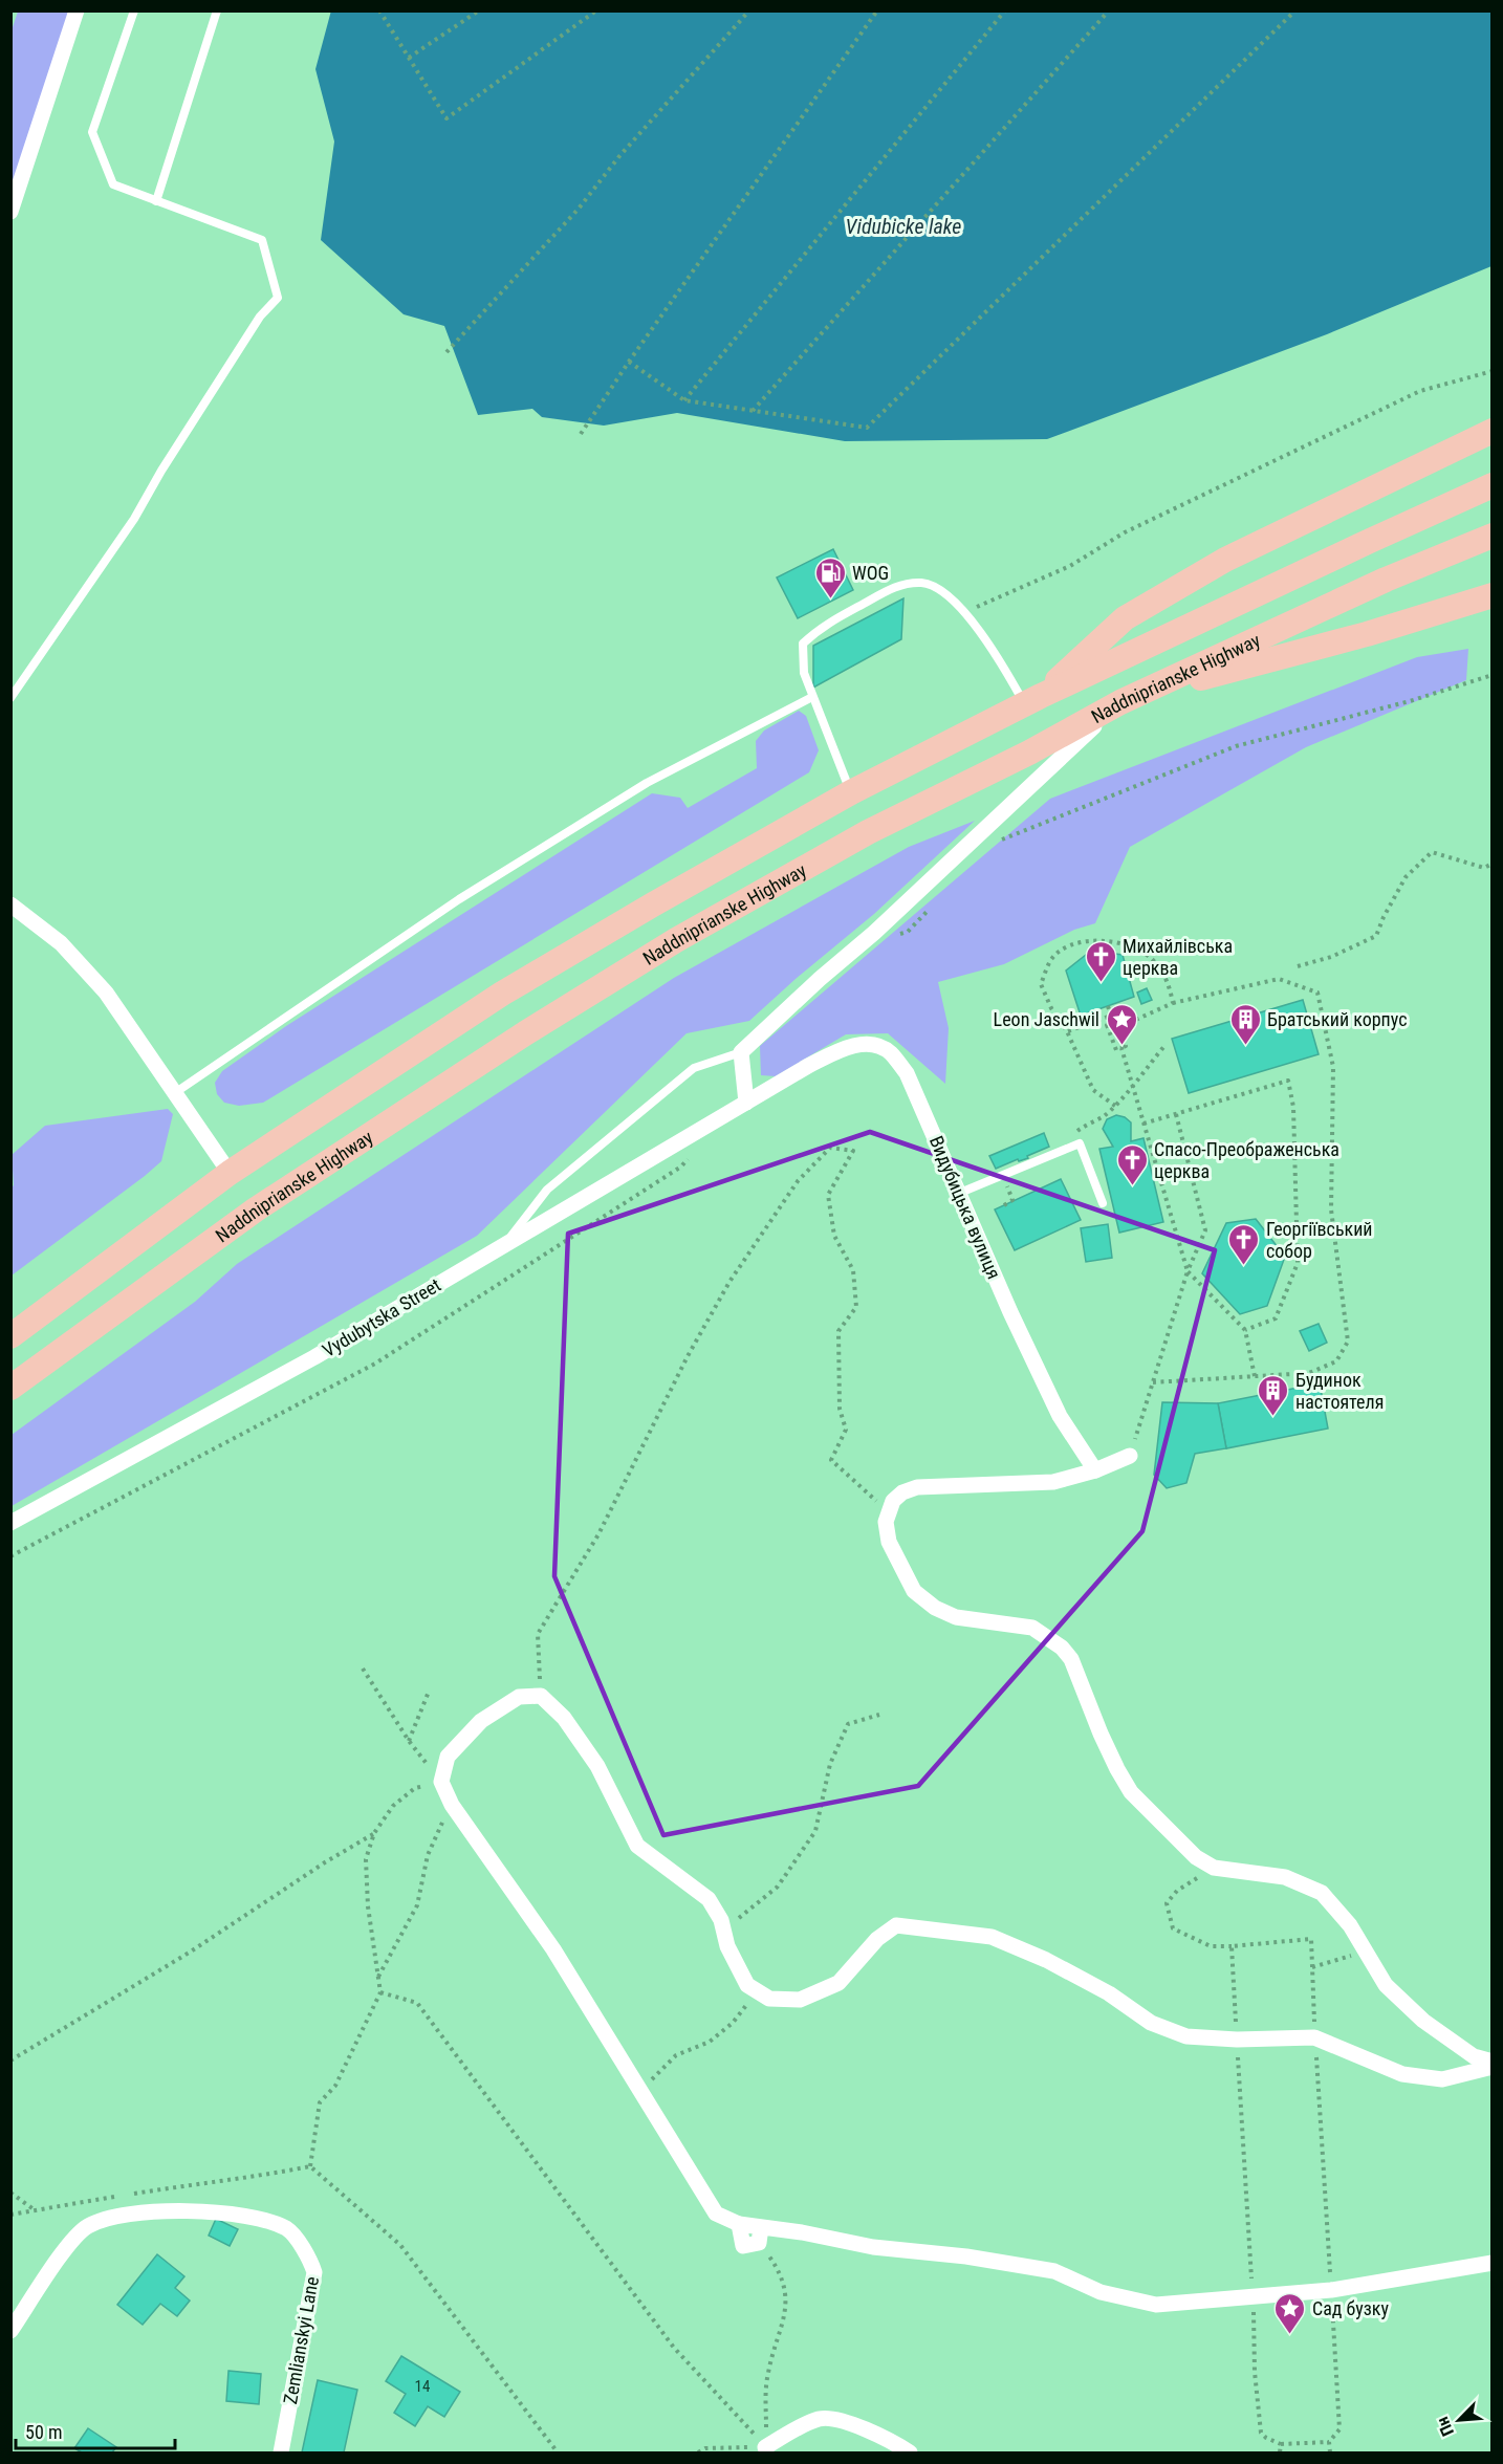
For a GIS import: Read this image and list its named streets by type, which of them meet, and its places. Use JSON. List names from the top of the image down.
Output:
{
  "streets": {
    "main road": ["Naddniprianske Highway"],
    "street": ["Видубицька вулиця", "Vydubytska Street", "Zemlianskyi Lane"]
  },
  "crossings": [
    ["Видубицька вулиця", "Vydubytska Street"]
  ],
  "water": ["Vidubicke lake"],
  "places": {
    "fuel station": ["WOG"],
    "church": ["Михайлівська церква", "Спасо-Преображенська церква", "Георгіївський собор"],
    "place": ["Leon Jaschwil", "Сад бузку"],
    "building": ["Братський корпус", "Будинок настоятеля"]
  },
  "house_numbers": ["14"],
  "scale_bar": "50 m",
  "north": "bottom left"
}
